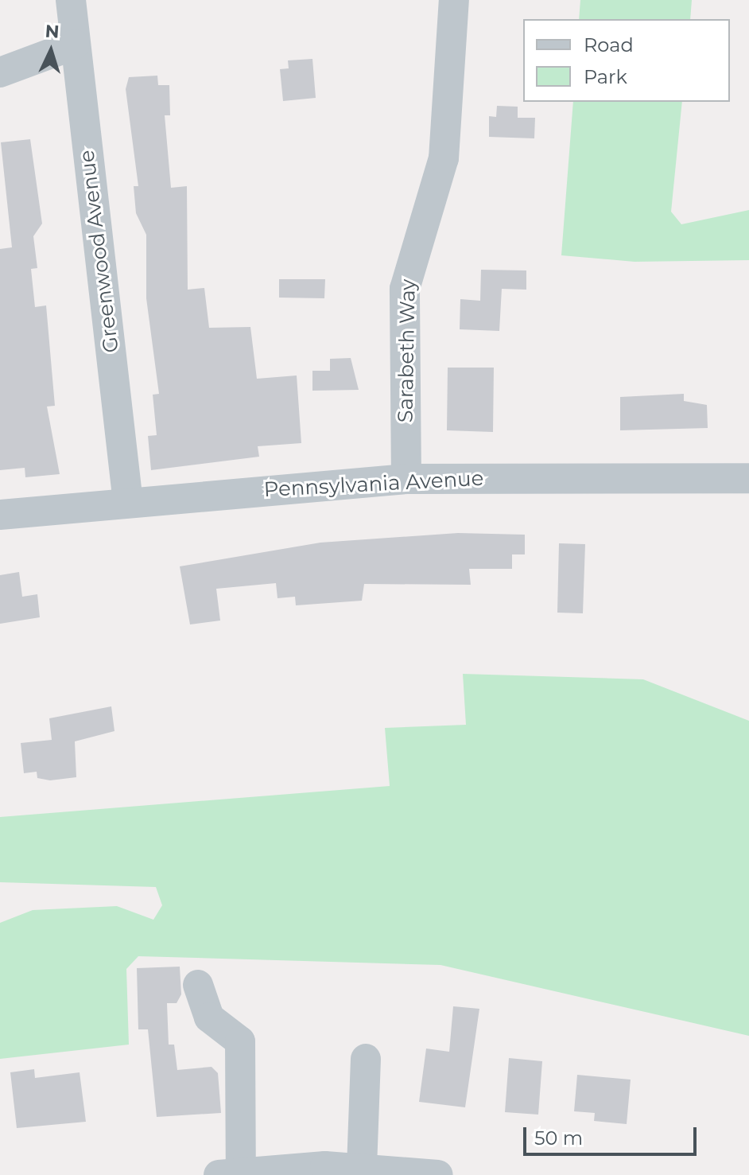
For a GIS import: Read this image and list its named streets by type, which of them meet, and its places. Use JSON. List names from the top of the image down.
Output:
{
  "streets": {
    "street": ["Greenwood Avenue", "Sarabeth Way", "Pennsylvania Avenue"]
  },
  "crossings": [
    ["Greenwood Avenue", "Pennsylvania Avenue"],
    ["Sarabeth Way", "Pennsylvania Avenue"]
  ],
  "legend": ["Road", "Park"],
  "scale_bar": "50 m",
  "north": "top"
}
